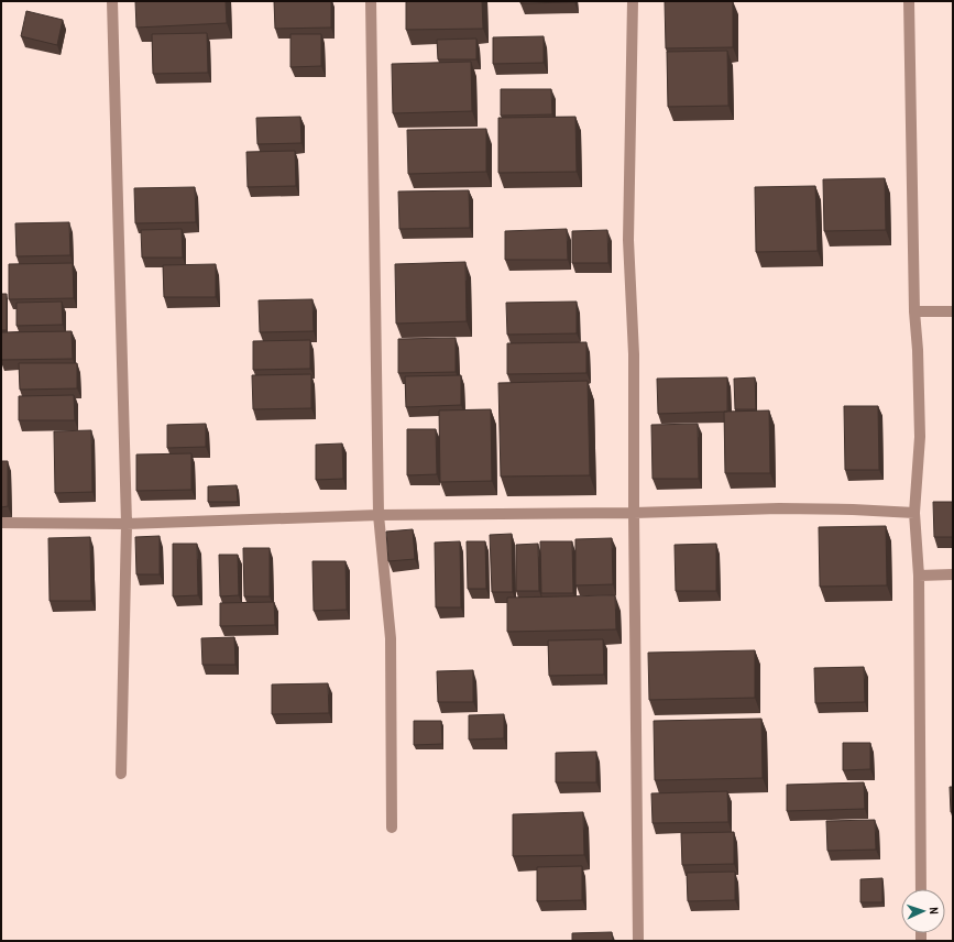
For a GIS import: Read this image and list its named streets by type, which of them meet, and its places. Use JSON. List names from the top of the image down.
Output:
{
  "north": "right"
}
